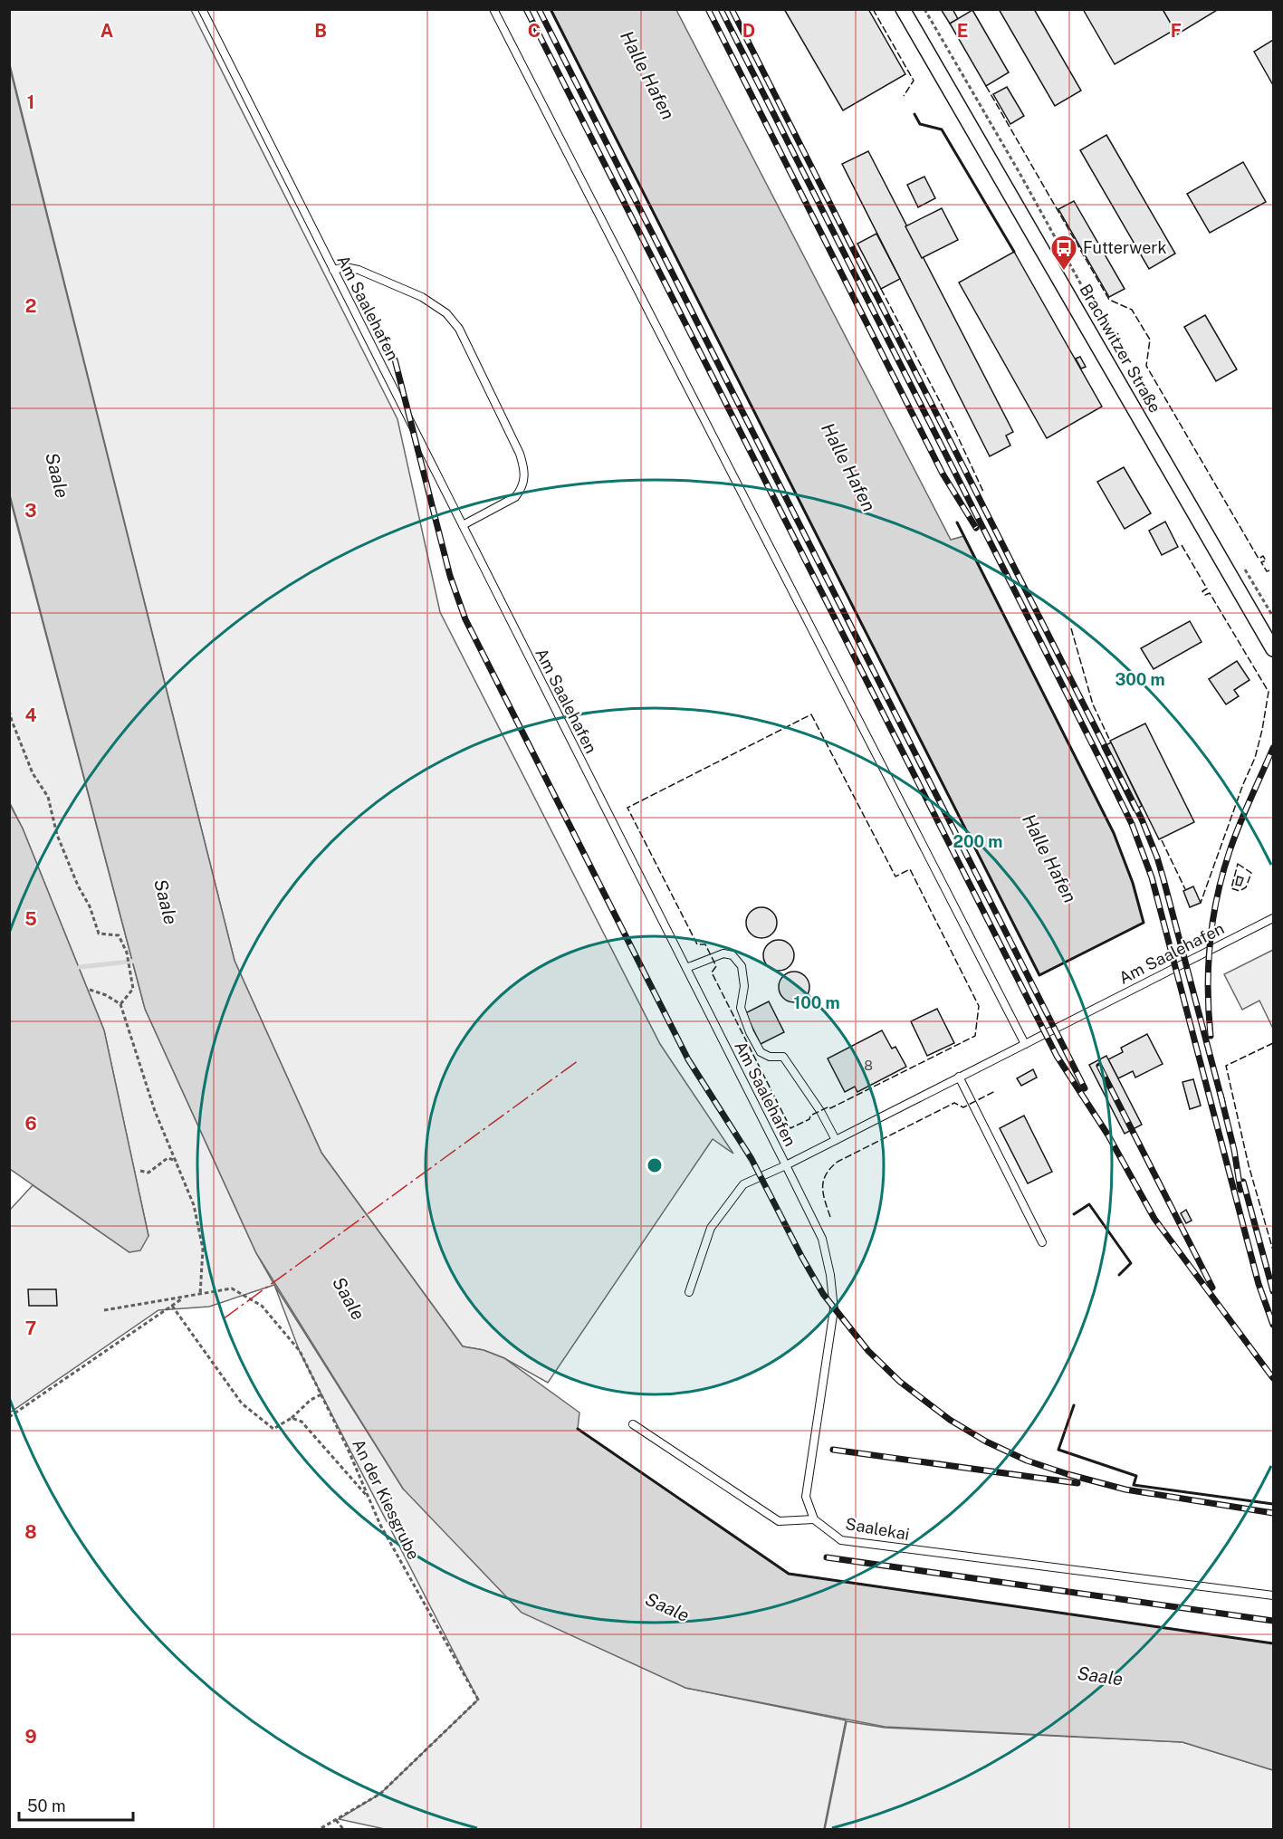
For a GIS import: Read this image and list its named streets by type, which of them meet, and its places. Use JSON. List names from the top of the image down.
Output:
{
  "streets": {
    "street": ["Brachwitzer Straße"],
    "lane": ["Am Saalehafen", "Saalekai"],
    "path": ["An der Kiesgrube"]
  },
  "water": ["Halle Hafen", "Saale"],
  "places": {
    "bus stop": ["Futterwerk"]
  },
  "house_numbers": ["8"],
  "scale_bar": "50 m",
  "grid": {
    "columns": [
      "A",
      "B",
      "C",
      "D",
      "E",
      "F"
    ],
    "rows": [
      "1",
      "2",
      "3",
      "4",
      "5",
      "6",
      "7",
      "8",
      "9"
    ]
  },
  "rings": ["300 m", "200 m", "100 m"]
}
